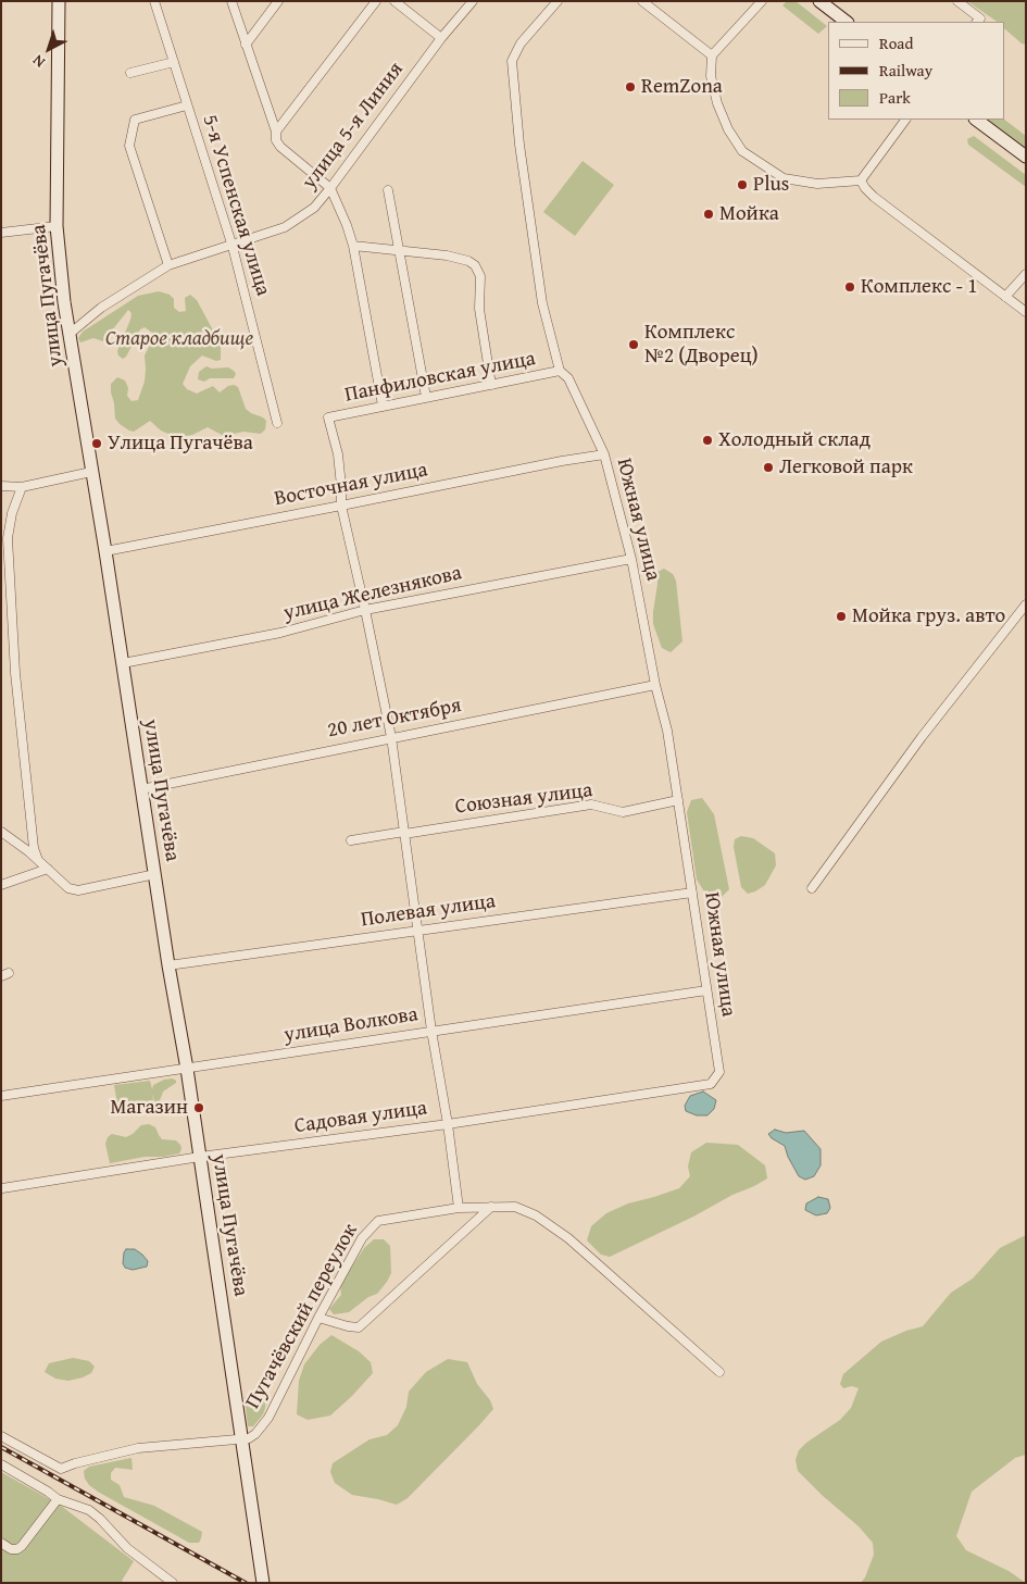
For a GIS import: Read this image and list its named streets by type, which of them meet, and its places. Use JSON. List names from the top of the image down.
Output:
{
  "streets": {
    "street": [
      "улица 5-я Линия",
      "5-я Успенская улица",
      "улица Пугачёва",
      "Панфиловская улица",
      "Восточная улица",
      "Южная улица",
      "улица Железнякова",
      "20 лет Октября",
      "Союзная улица",
      "Полевая улица",
      "улица Волкова",
      "Садовая улица",
      "Пугачёвский переулок"
    ]
  },
  "crossings": [
    ["улица 5-я Линия", "5-я Успенская улица"],
    ["улица 5-я Линия", "улица Пугачёва"],
    ["улица Пугачёва", "Восточная улица"],
    ["улица Пугачёва", "улица Железнякова"],
    ["улица Пугачёва", "20 лет Октября"],
    ["улица Пугачёва", "Полевая улица"],
    ["улица Пугачёва", "улица Волкова"],
    ["улица Пугачёва", "Садовая улица"],
    ["улица Пугачёва", "Пугачёвский переулок"],
    ["Панфиловская улица", "Восточная улица"],
    ["Панфиловская улица", "Южная улица"],
    ["Восточная улица", "Южная улица"],
    ["Южная улица", "улица Железнякова"],
    ["Южная улица", "20 лет Октября"],
    ["Южная улица", "Союзная улица"],
    ["Южная улица", "Полевая улица"],
    ["Южная улица", "улица Волкова"],
    ["Южная улица", "Садовая улица"]
  ],
  "parks": ["Старое кладбище"],
  "places": [
    "RemZona",
    "Plus",
    "Мойка",
    "Комплекс - 1",
    "Комплекс №2 (Дворец)",
    "Холодный склад",
    "Улица Пугачёва",
    "Легковой парк",
    "Мойка груз. авто",
    "Магазин"
  ],
  "legend": ["Road", "Railway", "Park"],
  "north": "bottom left"
}
